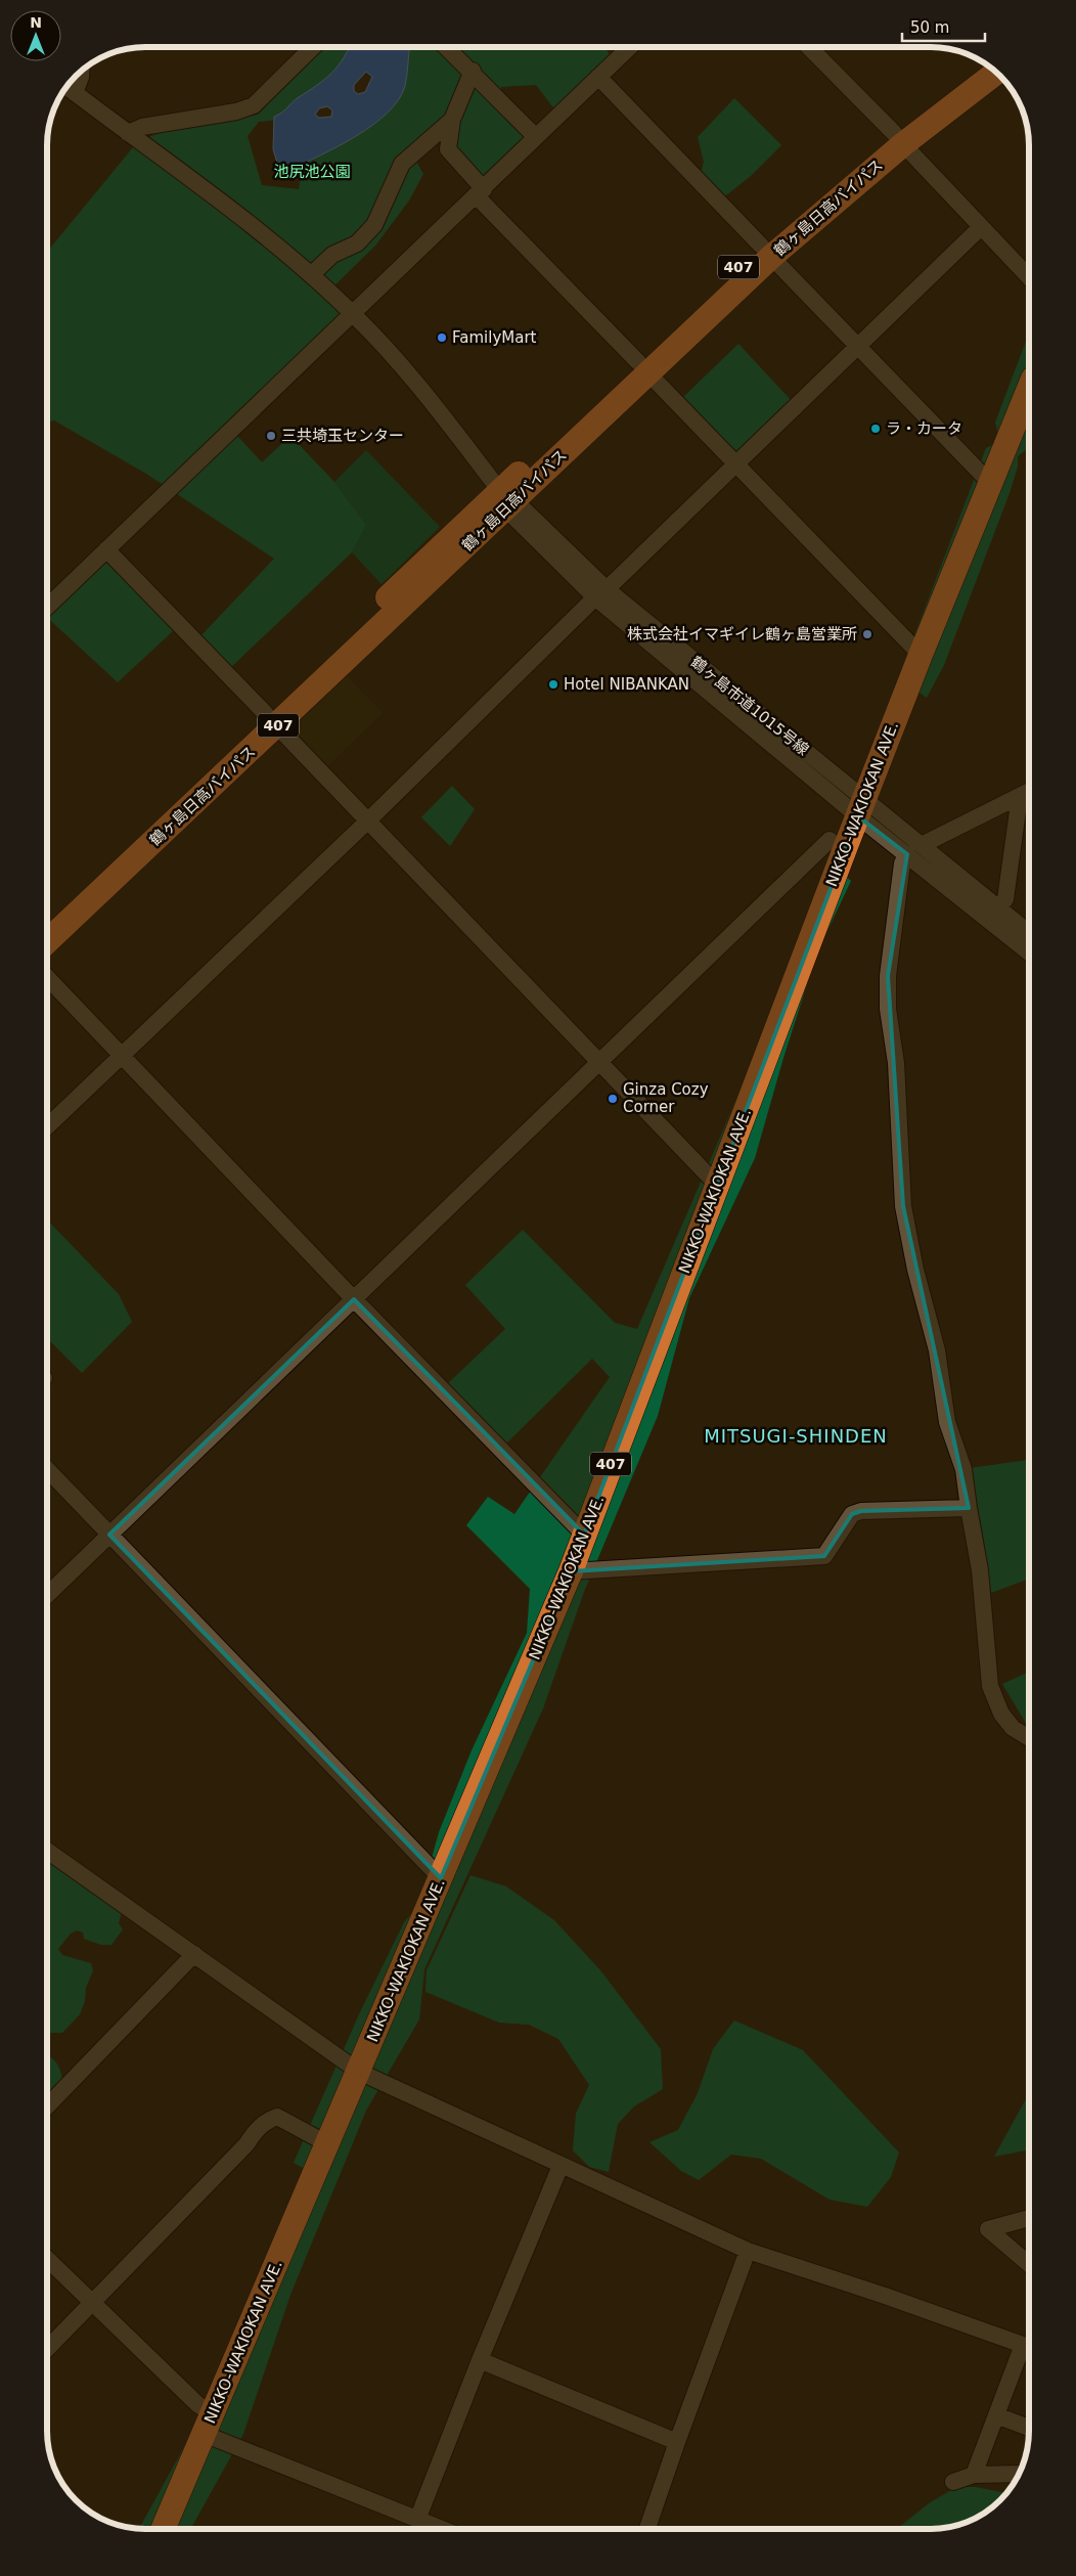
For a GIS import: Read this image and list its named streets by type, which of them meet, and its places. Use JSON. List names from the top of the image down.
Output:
{
  "streets": {
    "highway": ["鶴ヶ島日高バイパス", "407", "NIKKO-WAKIOKAN AVE."],
    "street": ["鶴ヶ島市道1015号線"]
  },
  "crossings": [
    ["鶴ヶ島日高バイパス", "鶴ヶ島市道1015号線"],
    ["鶴ヶ島市道1015号線", "NIKKO-WAKIOKAN AVE."]
  ],
  "districts": ["MITSUGI-SHINDEN"],
  "parks": ["池尻池公園"],
  "places": [
    "FamilyMart",
    "ラ・カータ",
    "三共埼玉センター",
    "株式会社イマギイレ鶴ヶ島営業所",
    "Hotel NIBANKAN",
    "Ginza Cozy Corner"
  ],
  "scale_bar": "50 m",
  "north": "top"
}
